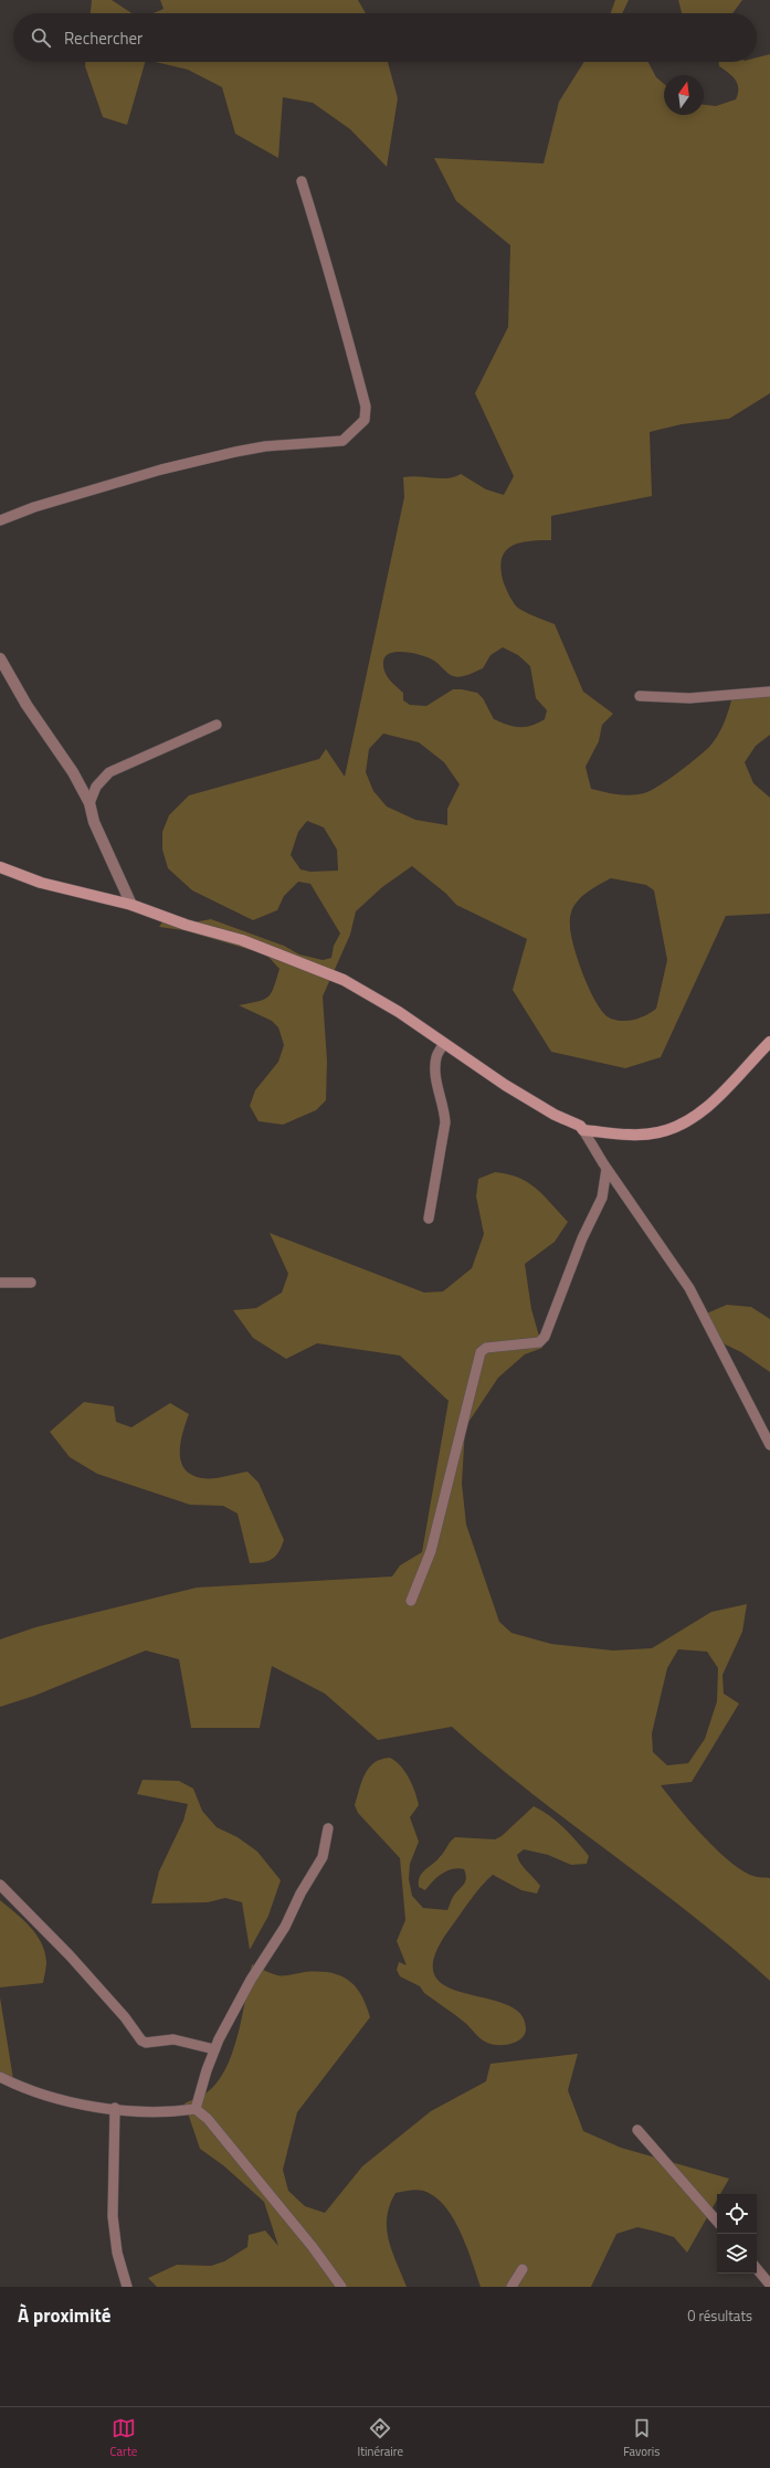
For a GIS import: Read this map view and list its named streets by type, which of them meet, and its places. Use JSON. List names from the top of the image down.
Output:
{
  "north": "top",
  "page": {
    "search": "Rechercher",
    "heading": ["À proximité", "0 résultats"],
    "nav": ["Carte", "Itinéraire", "Favoris"]
  }
}
